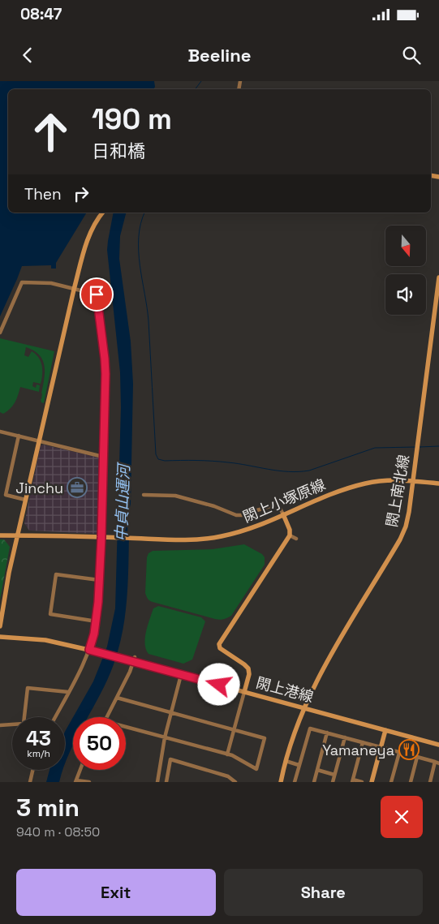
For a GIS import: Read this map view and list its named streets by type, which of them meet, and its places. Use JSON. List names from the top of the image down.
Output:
{
  "streets": {
    "street": ["閖上南北線", "閖上小塚原線", "閖上港線"]
  },
  "crossings": [
    ["閖上南北線", "閖上小塚原線"],
    ["閖上南北線", "閖上港線"]
  ],
  "water": ["中貞山運河"],
  "places": {
    "office": ["Jinchu"],
    "restaurant": ["Yamaneya"]
  },
  "north": "bottom",
  "page": {
    "status": "08:47",
    "header": "Beeline",
    "turn": ["190 m", "日和橋"],
    "then": "Then",
    "speed": "43 km/h",
    "limit": "50",
    "heading": ["3 min", "940 m · 08:50"],
    "buttons": ["Exit", "Share"]
  }
}
